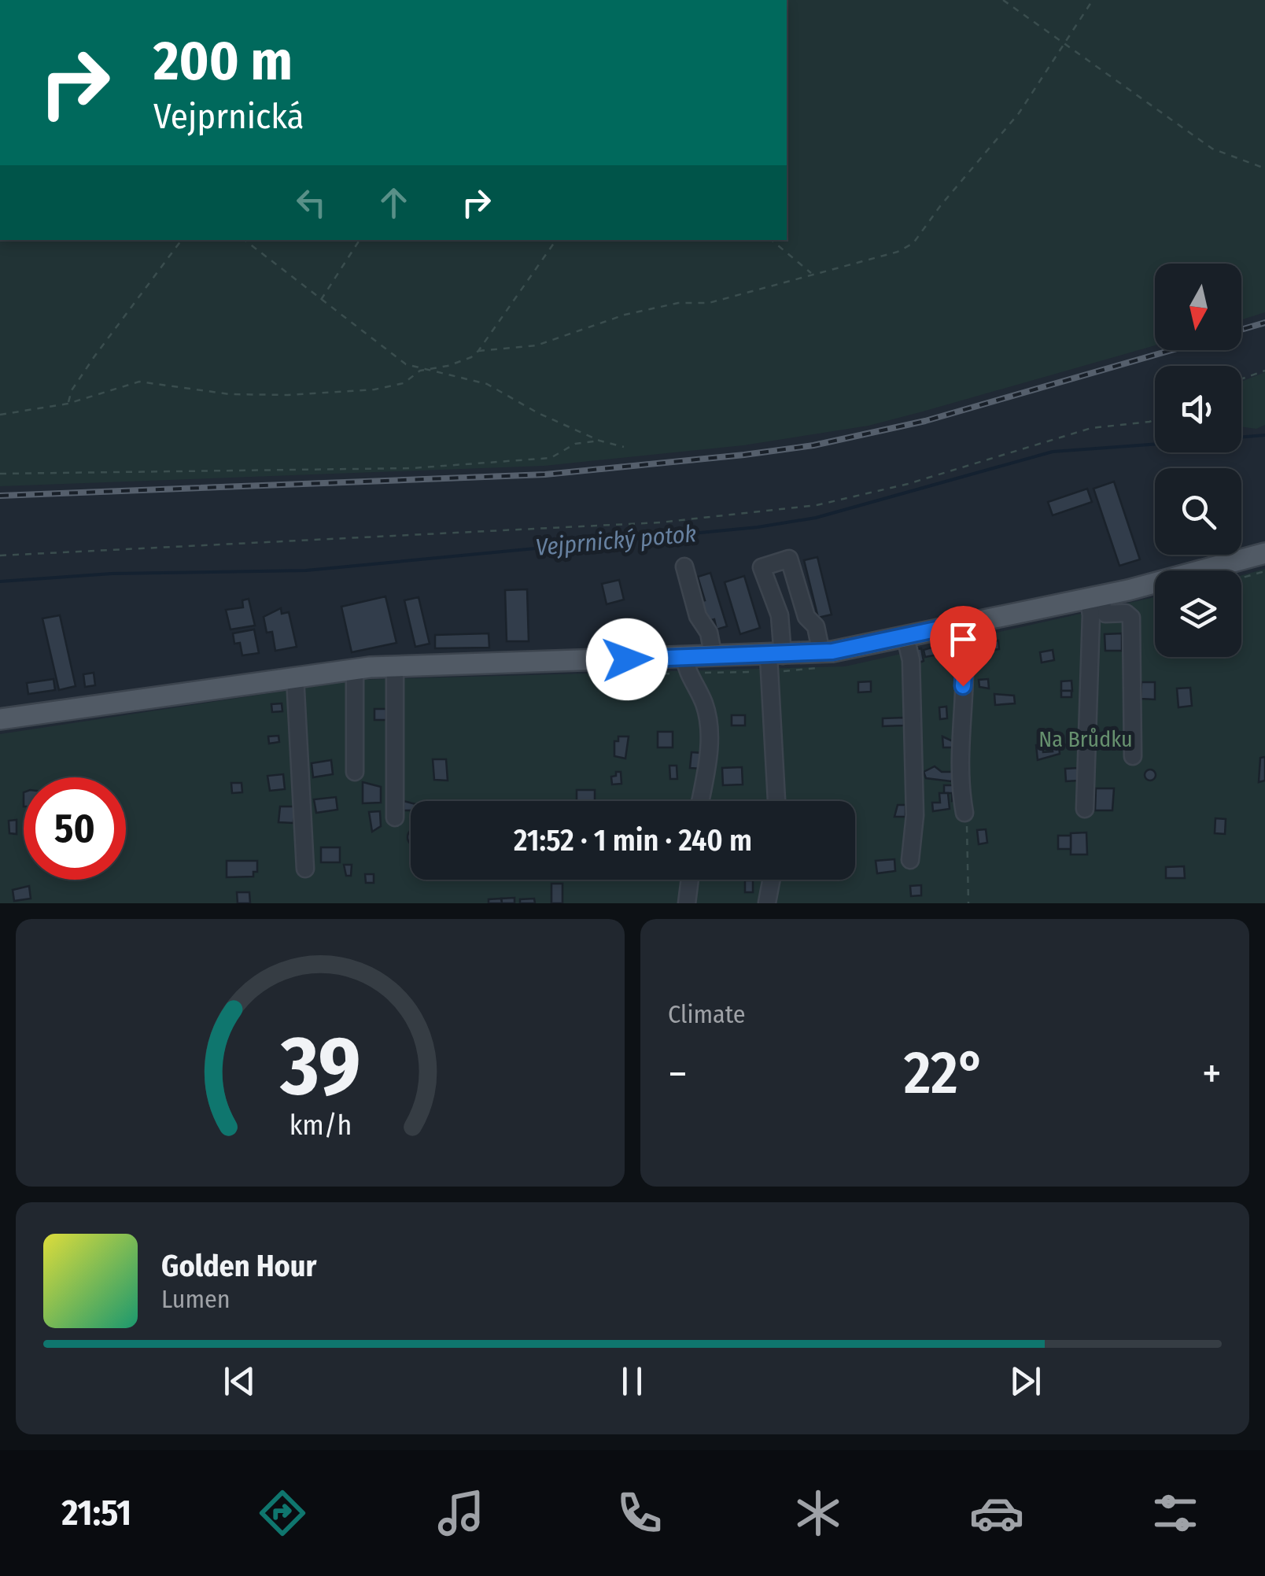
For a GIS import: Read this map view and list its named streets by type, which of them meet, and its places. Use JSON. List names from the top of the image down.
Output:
{
  "water": ["Vejprnický potok"],
  "parks": ["Na Brůdku"],
  "north": "bottom",
  "page": {
    "turn": ["200 m", "Vejprnická"],
    "limit": "50",
    "trip": "21:52 · 1 min · 240 m",
    "tile": "Climate",
    "heat": ["−", "22°", "+"],
    "song": ["Golden Hour", "Lumen"],
    "tabs": "21:51",
    "gauge": ["39", "km/h"]
  }
}
